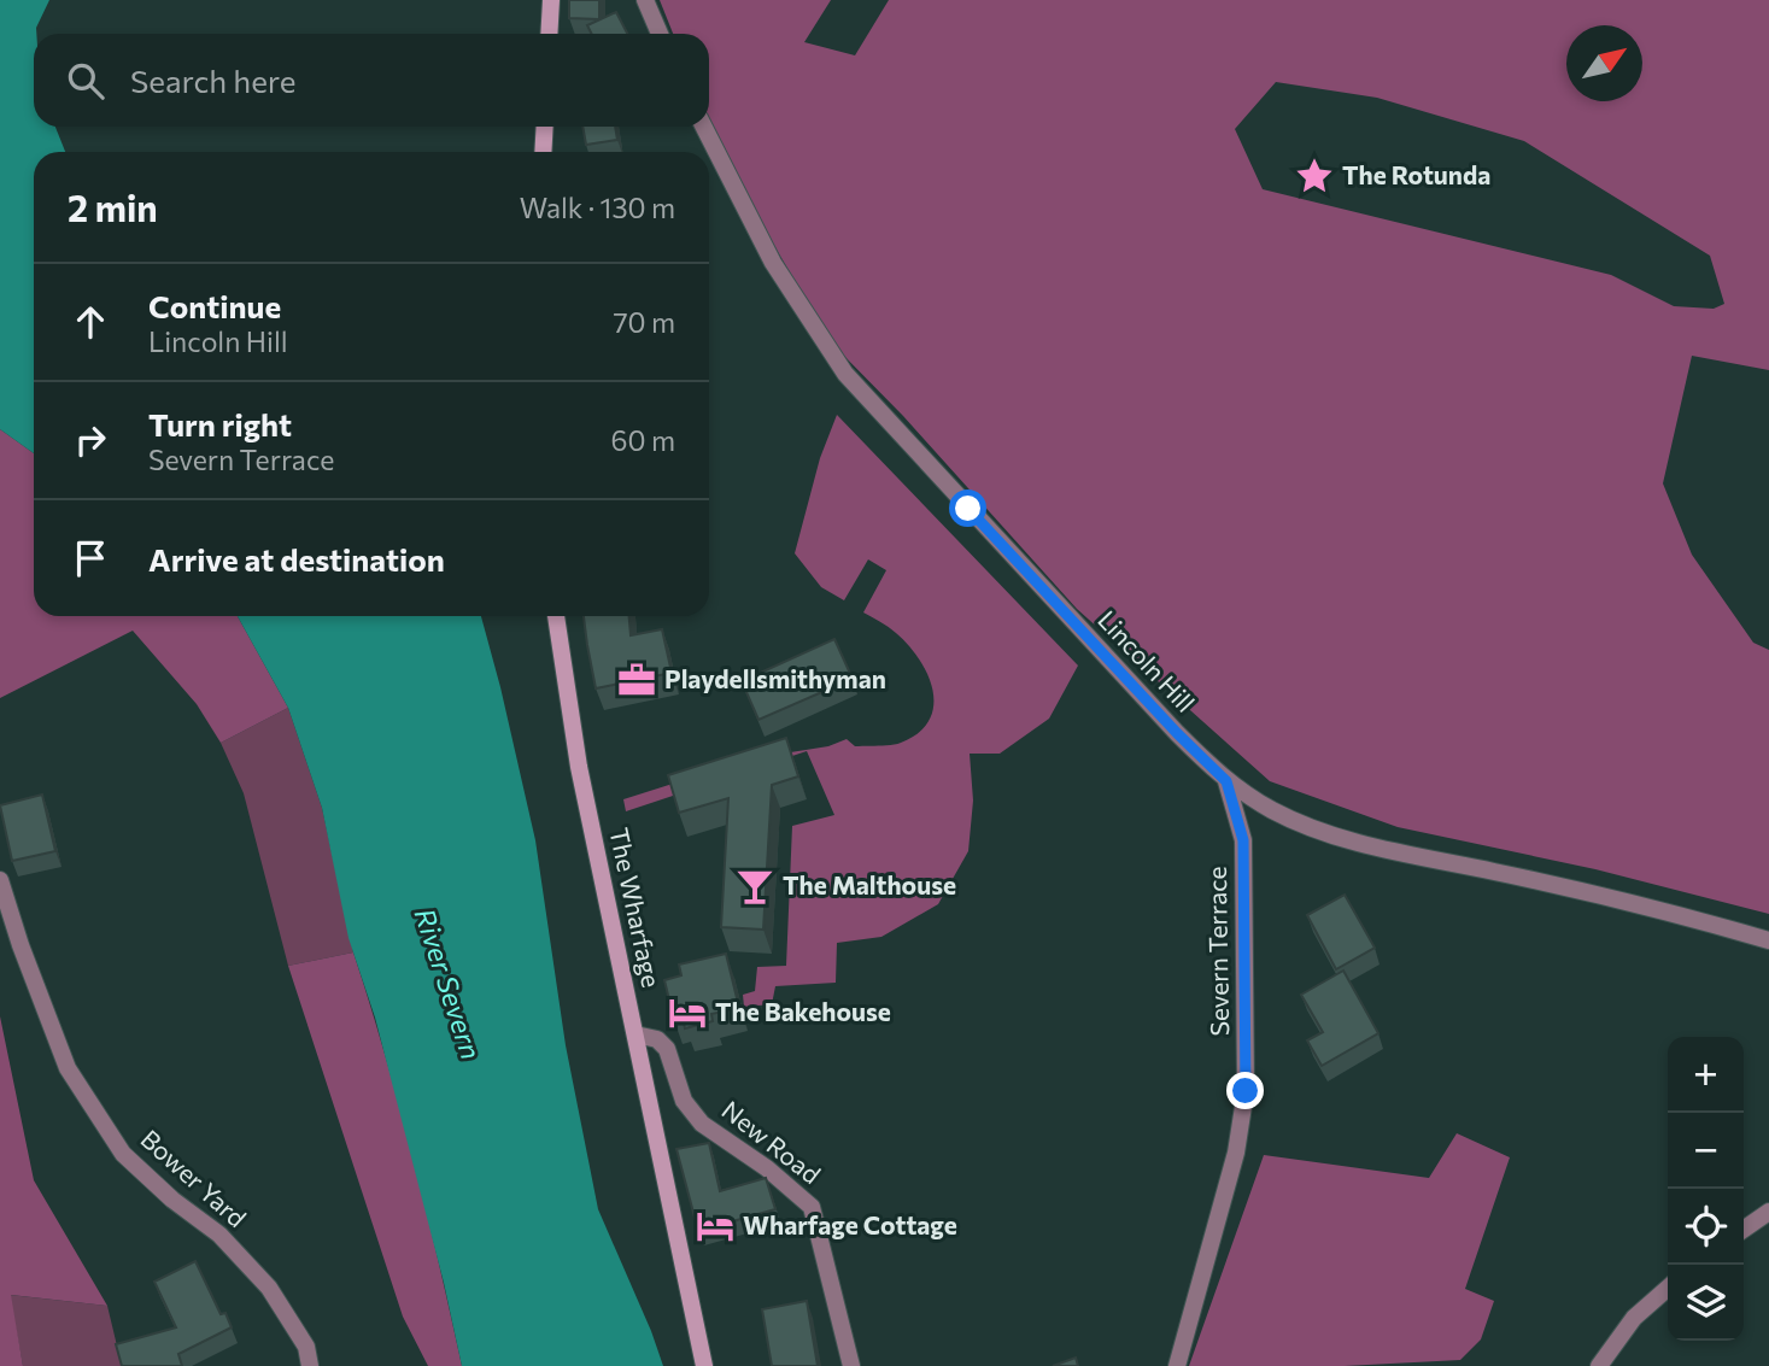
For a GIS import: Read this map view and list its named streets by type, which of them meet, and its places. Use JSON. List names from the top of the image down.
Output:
{
  "streets": {
    "street": [
      "Lincoln Hill",
      "The Wharfage",
      "Severn Terrace",
      "New Road",
      "Bower Yard"
    ]
  },
  "crossings": [
    ["Lincoln Hill", "Severn Terrace"],
    ["The Wharfage", "New Road"]
  ],
  "water": ["River Severn"],
  "places": {
    "place": ["The Rotunda"],
    "office": ["Playdellsmithyman"],
    "bar": ["The Malthouse"],
    "hotel": ["The Bakehouse", "Wharfage Cottage"]
  },
  "north": "top right",
  "page": {
    "search": "Search here",
    "heading": ["2 min", "Walk · 130 m"],
    "list": [
      ["Continue", "Lincoln Hill", "70 m"],
      ["Turn right", "Severn Terrace", "60 m"],
      "Arrive at destination"
    ],
    "map_buttons": ["+", "−"]
  }
}
